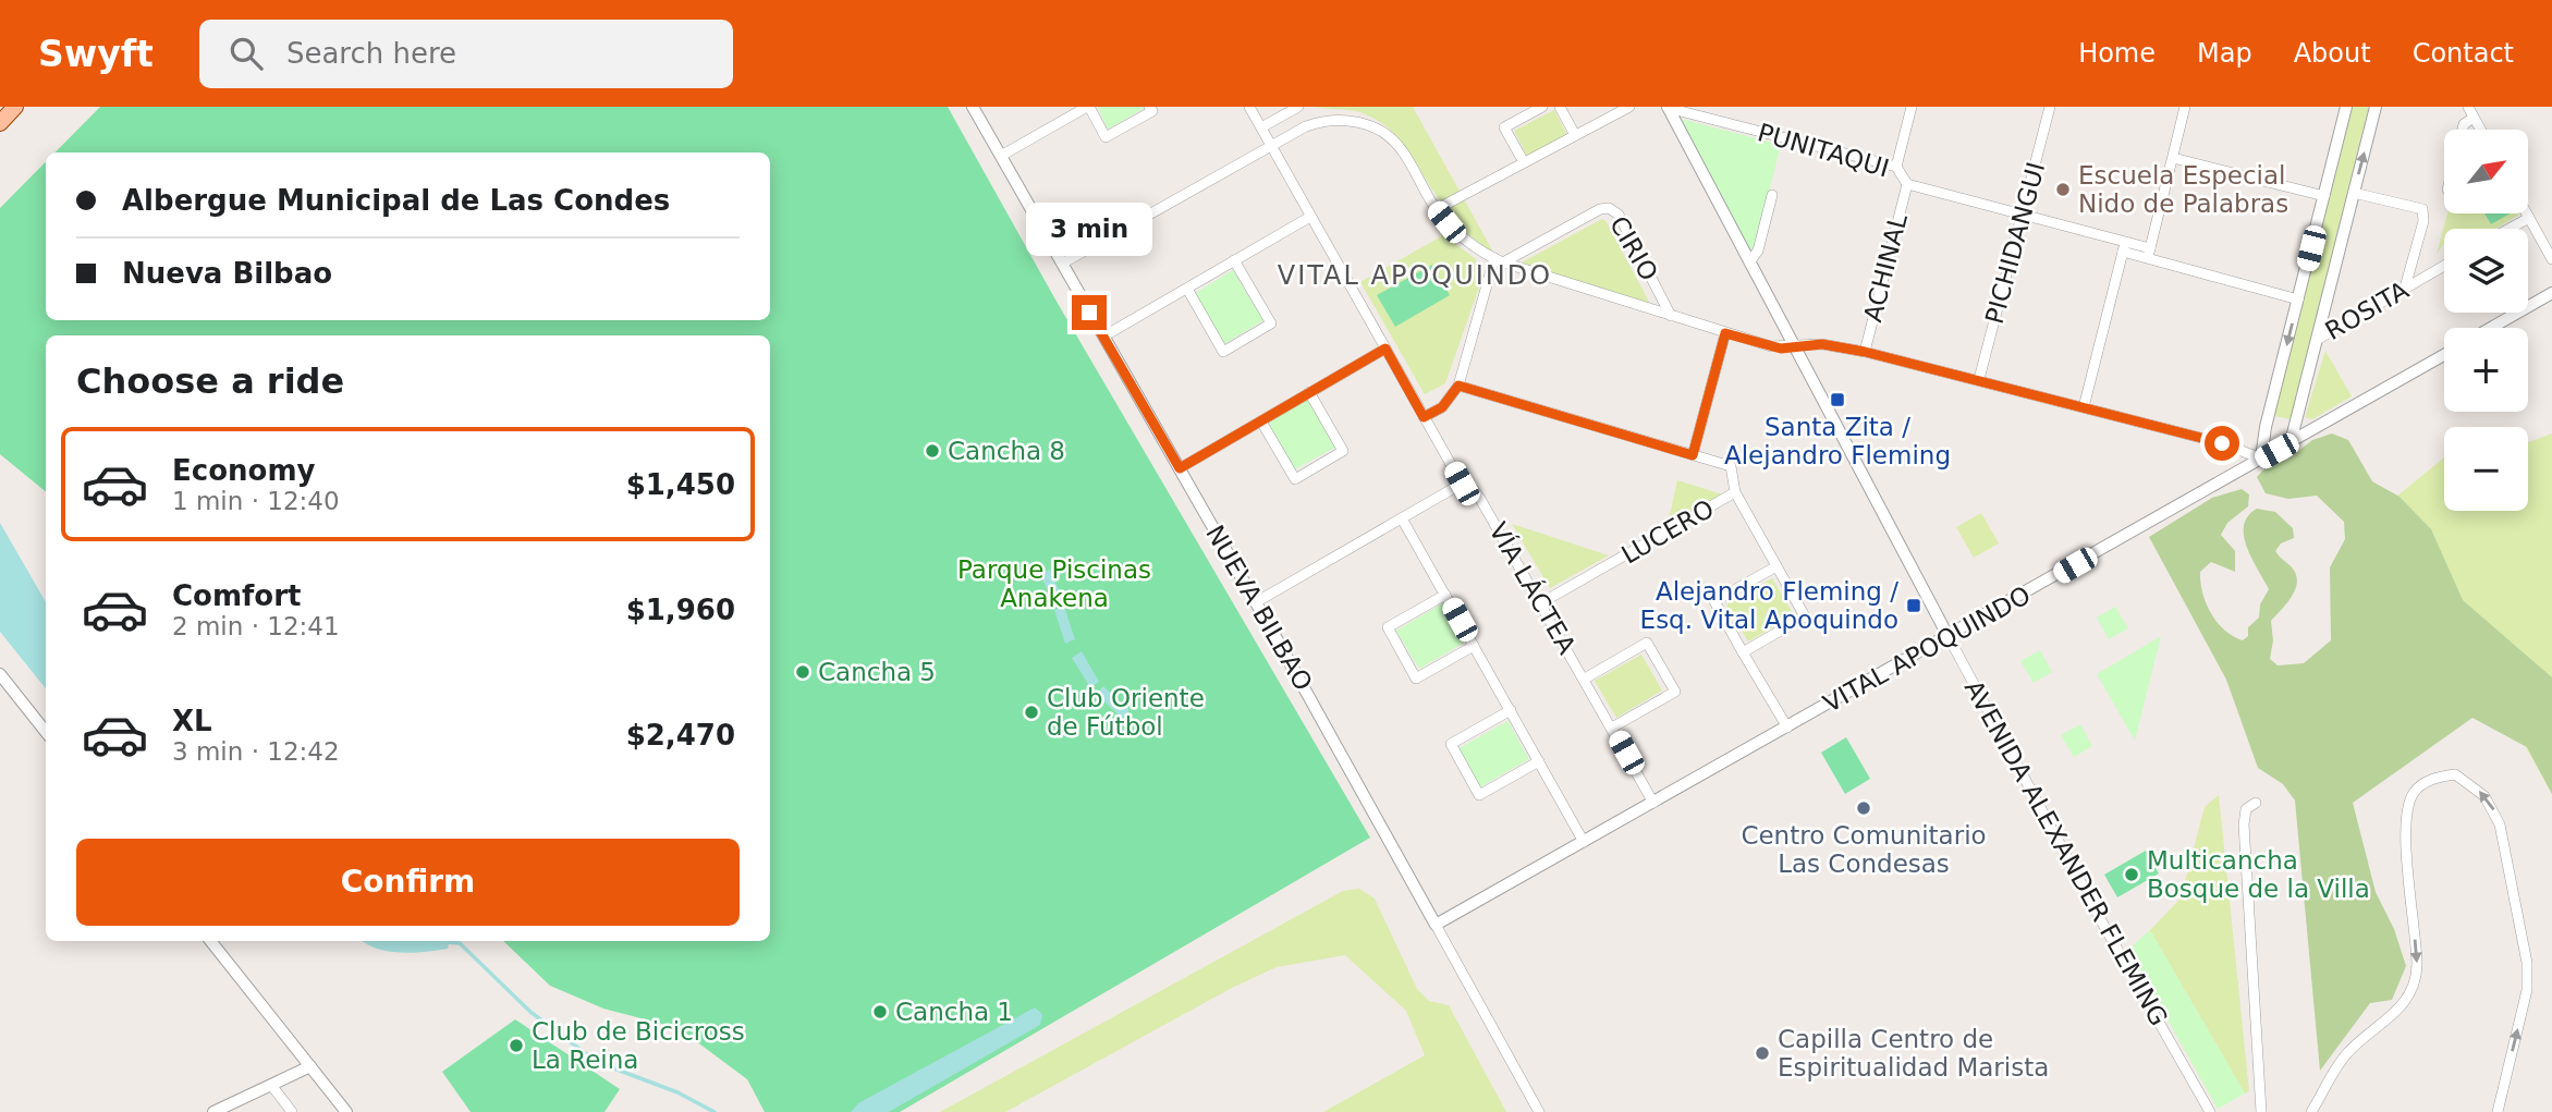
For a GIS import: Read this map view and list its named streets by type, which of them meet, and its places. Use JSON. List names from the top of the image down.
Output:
{
  "streets": {
    "street": [
      "PUNITAQUI",
      "PICHIDANGUI",
      "CIRIO",
      "ACHINAL",
      "ROSITA",
      "LUCERO",
      "VÍA LÁCTEA",
      "NUEVA BILBAO",
      "VITAL APOQUINDO",
      "AVENIDA ALEXANDER FLEMING"
    ]
  },
  "crossings": [
    ["PUNITAQUI", "PICHIDANGUI"],
    ["PUNITAQUI", "ACHINAL"],
    ["PUNITAQUI", "AVENIDA ALEXANDER FLEMING"],
    ["LUCERO", "VÍA LÁCTEA"],
    ["VÍA LÁCTEA", "VITAL APOQUINDO"],
    ["NUEVA BILBAO", "VITAL APOQUINDO"],
    ["VITAL APOQUINDO", "AVENIDA ALEXANDER FLEMING"]
  ],
  "districts": ["VITAL APOQUINDO"],
  "parks": ["Parque Piscinas Anakena"],
  "places": {
    "other": [
      "Escuela Especial Nido de Palabras",
      "Cancha 8",
      "Cancha 5",
      "Club Oriente de Fútbol",
      "Centro Comunitario Las Condesas",
      "Multicancha Bosque de la Villa",
      "Cancha 1",
      "Club de Bicicross La Reina",
      "Capilla Centro de Espiritualidad Marista"
    ],
    "transit": ["Santa Zita / Alejandro Fleming", "Alejandro Fleming / Esq. Vital Apoquindo"]
  },
  "north": "top right",
  "page": {
    "header": "Swyft",
    "search": "Search here",
    "nav": [
      "Home",
      "Map",
      "About",
      "Contact"
    ],
    "map_buttons": ["+", "−"],
    "banner": ["Albergue Municipal de Las Condes", "Nueva Bilbao"],
    "bubble": "3 min",
    "heading": "Choose a ride",
    "list": [
      {
        "name": "Economy",
        "note": "1 min · 12:40",
        "value": "$1,450"
      },
      {
        "name": "Comfort",
        "note": "2 min · 12:41",
        "value": "$1,960"
      },
      {
        "name": "XL",
        "note": "3 min · 12:42",
        "value": "$2,470"
      }
    ],
    "buttons": "Confirm"
  }
}
